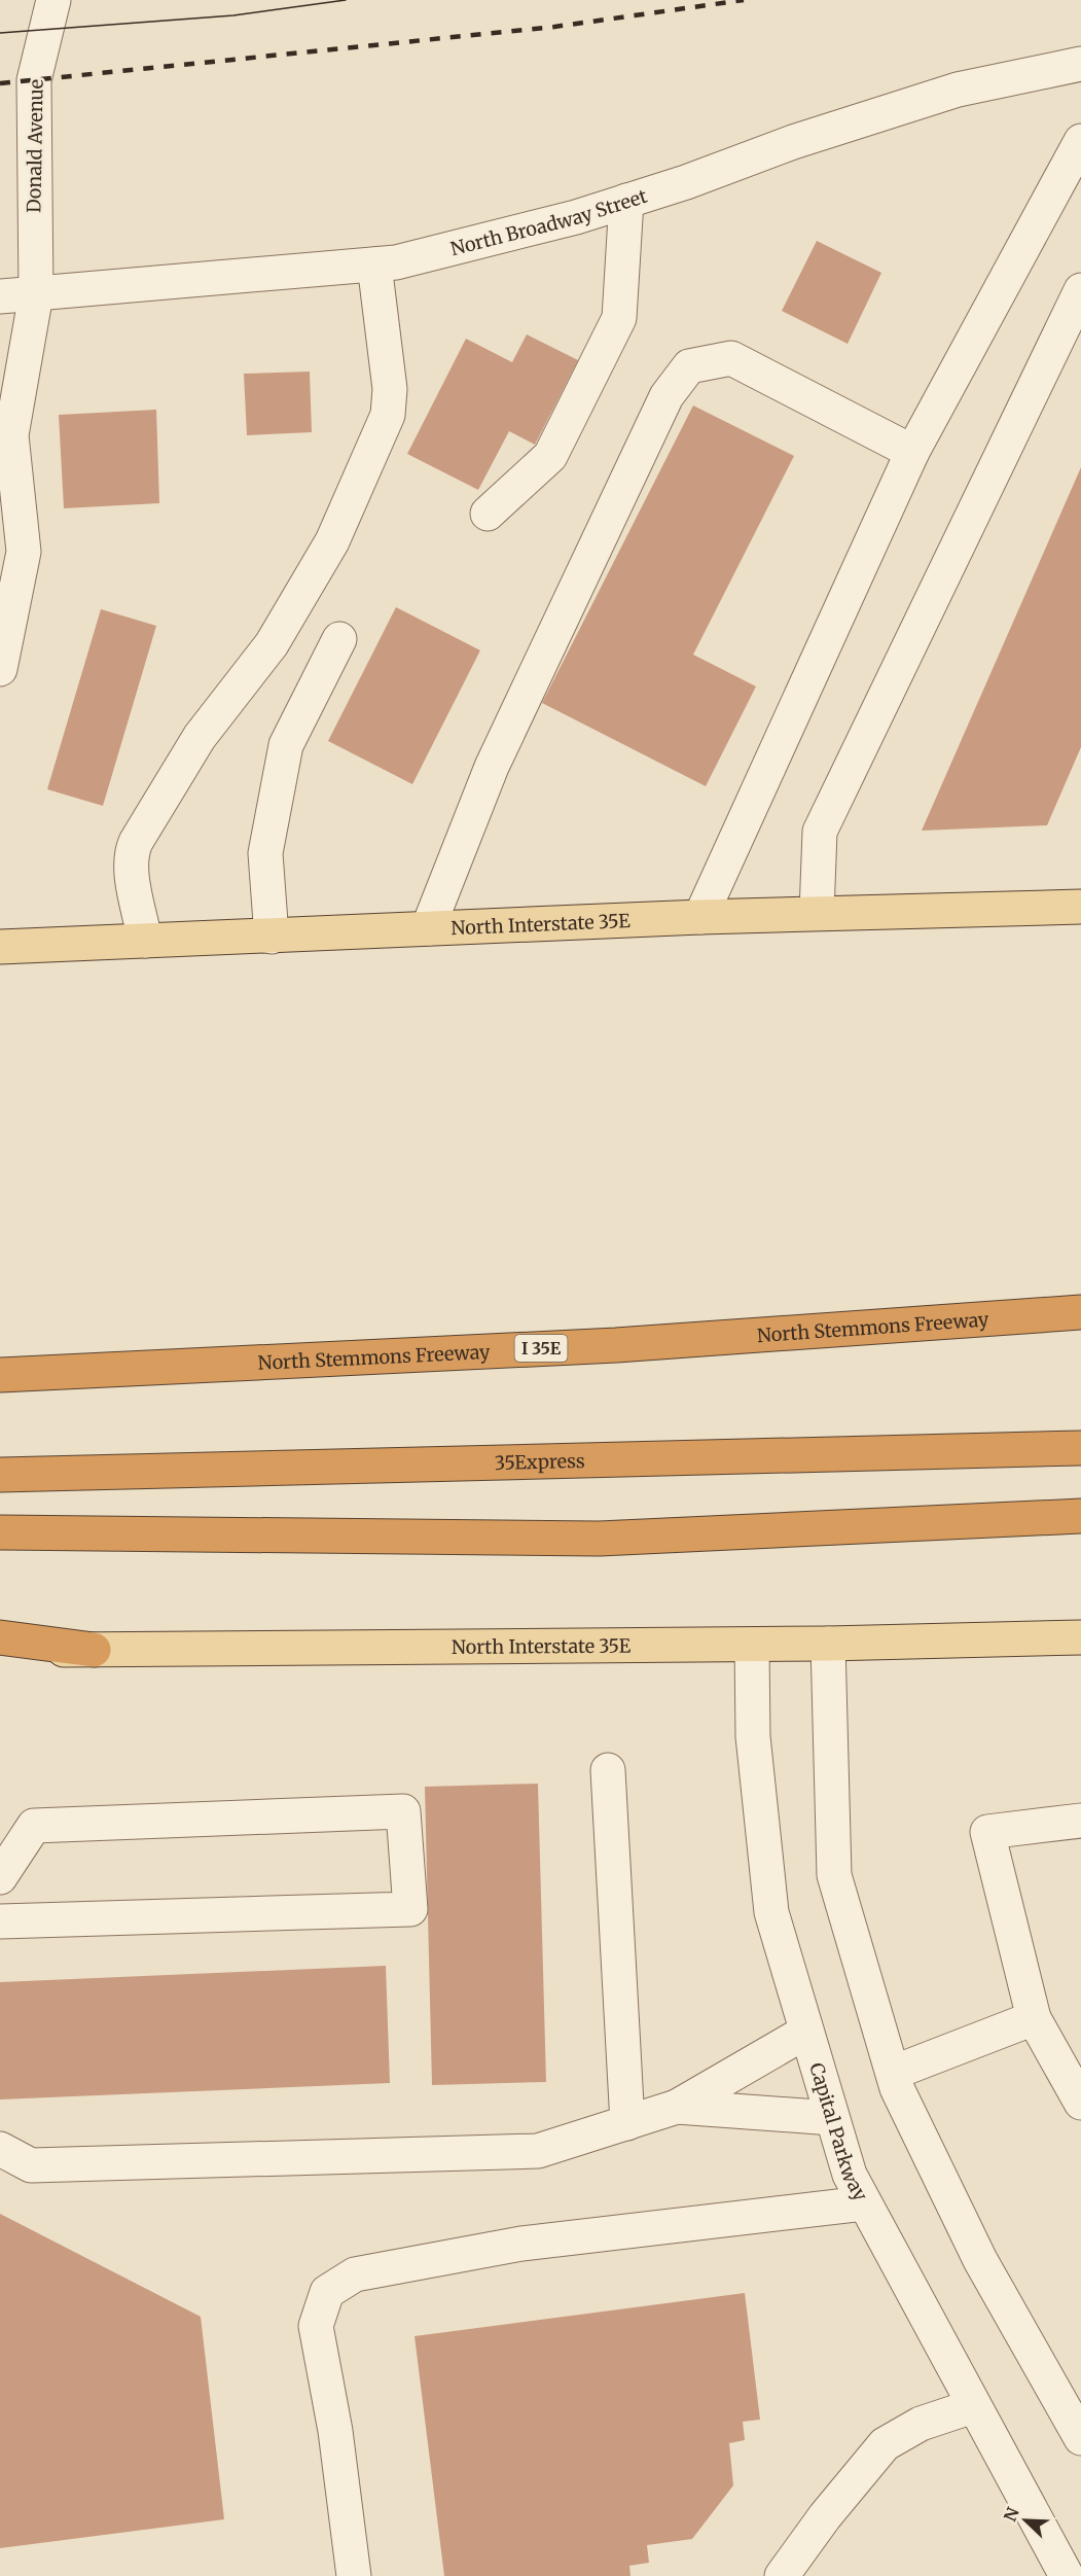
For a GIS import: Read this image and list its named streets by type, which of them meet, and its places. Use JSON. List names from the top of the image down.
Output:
{
  "streets": {
    "highway": ["North Stemmons Freeway", "I 35E", "35Express"],
    "main road": ["North Interstate 35E"],
    "street": ["Donald Avenue", "North Broadway Street", "Capital Parkway"]
  },
  "crossings": [
    ["Donald Avenue", "North Broadway Street"],
    ["North Interstate 35E", "Capital Parkway"]
  ],
  "north": "top left"
}
